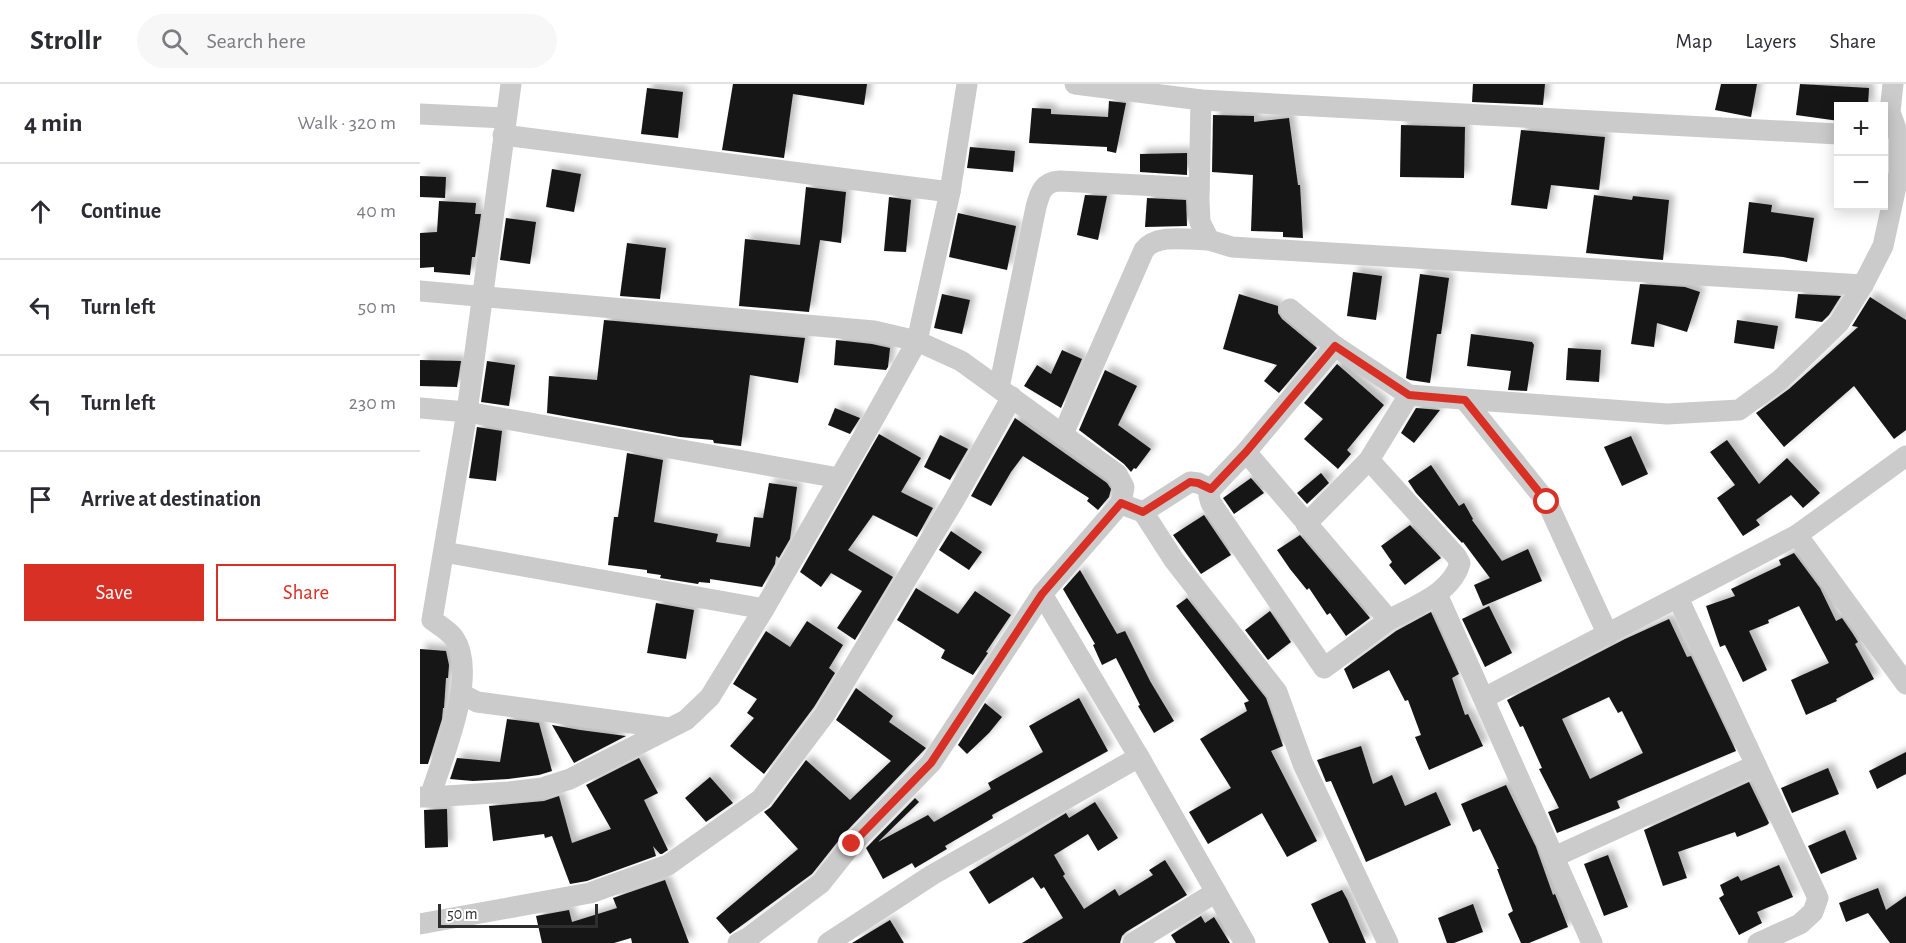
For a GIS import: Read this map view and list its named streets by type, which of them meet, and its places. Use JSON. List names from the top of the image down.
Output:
{
  "scale_bar": "50 m",
  "page": {
    "header": "Strollr",
    "search": "Search here",
    "nav": ["Map", "Layers", "Share"],
    "heading": ["4 min", "Walk · 320 m"],
    "map_buttons": ["+", "−"],
    "list": [
      ["Continue", "40 m"],
      ["Turn left", "50 m"],
      ["Turn left", "230 m"],
      "Arrive at destination"
    ],
    "buttons": ["Save", "Share"],
    "scale": "50 m"
  }
}
